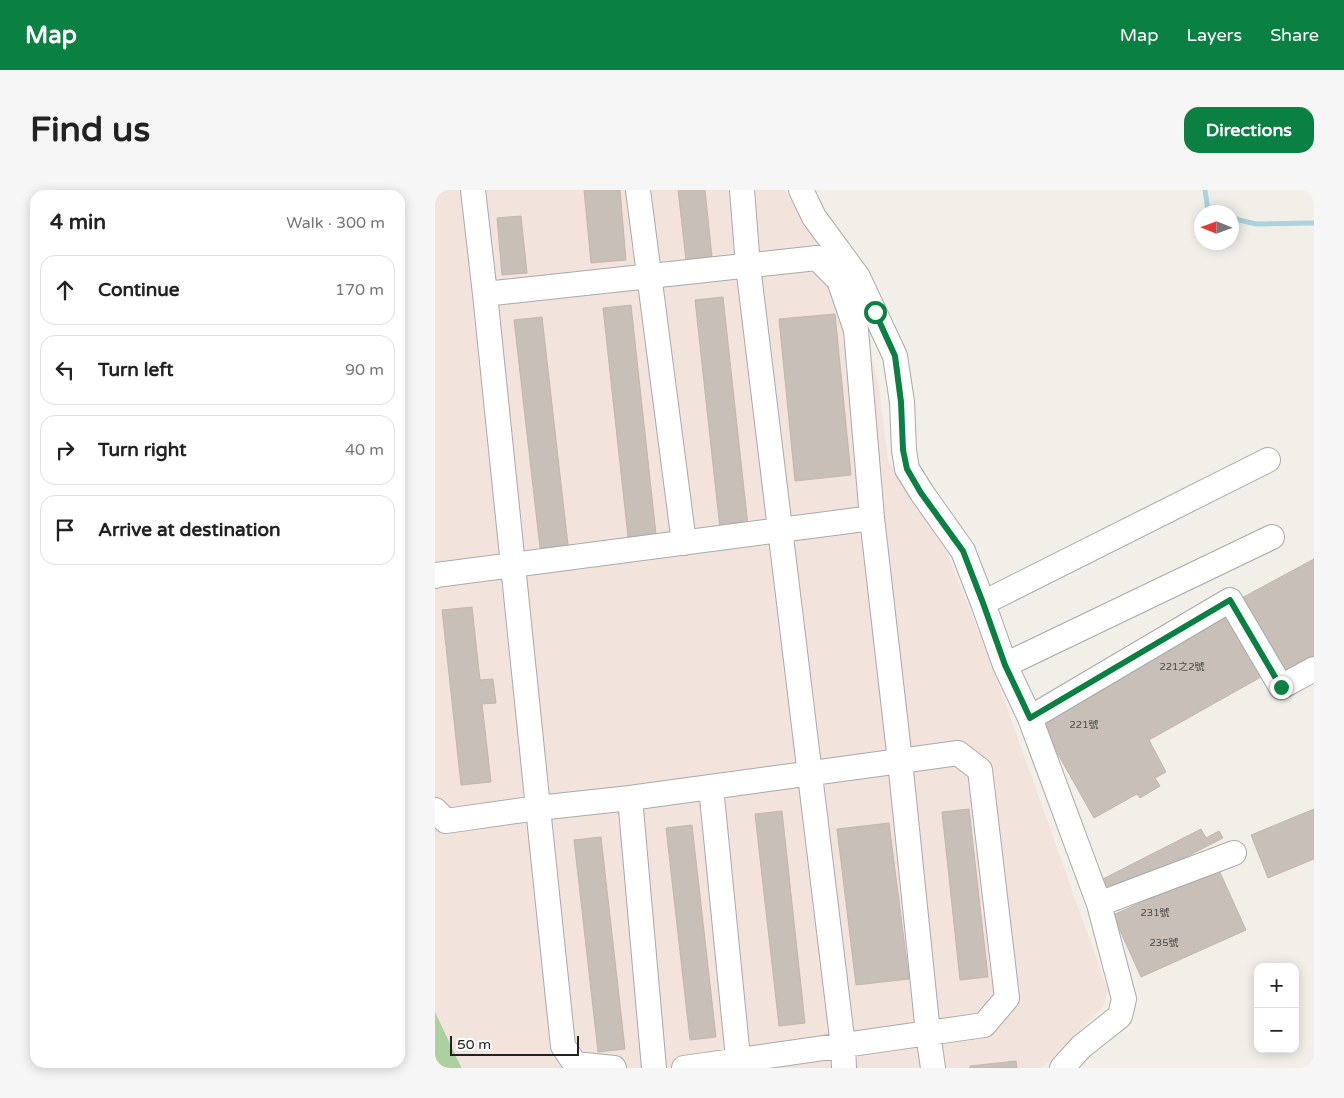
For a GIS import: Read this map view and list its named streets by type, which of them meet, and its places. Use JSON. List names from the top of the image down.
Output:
{
  "house_numbers": [
    "221之2號",
    "221號",
    "231號",
    "235號"
  ],
  "scale_bar": "50 m",
  "north": "left",
  "page": {
    "header": "Map",
    "nav": ["Map", "Layers", "Share"],
    "buttons": "Directions",
    "title": "Find us",
    "heading": ["4 min", "Walk · 300 m"],
    "list": [
      ["Continue", "170 m"],
      ["Turn left", "90 m"],
      ["Turn right", "40 m"],
      "Arrive at destination"
    ],
    "map_buttons": ["+", "−"],
    "scale": "50 m"
  }
}
